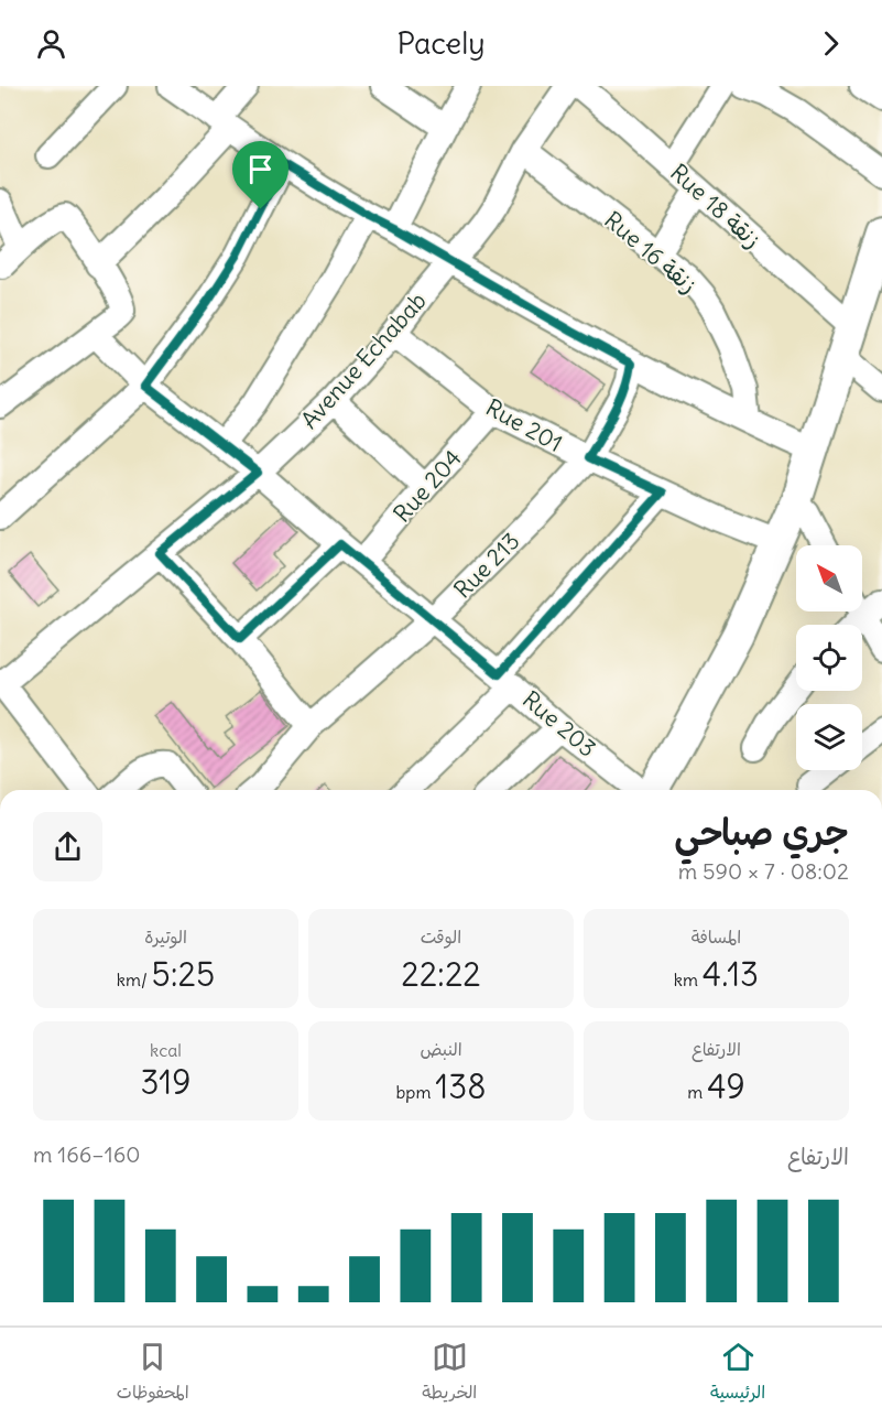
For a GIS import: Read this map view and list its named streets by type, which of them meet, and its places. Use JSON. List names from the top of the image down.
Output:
{
  "streets": {
    "street": [
      "Rue 18 زنقة",
      "Rue 16 زنقة",
      "Avenue Echabab",
      "Rue 201",
      "Rue 204",
      "Rue 213",
      "Rue 203"
    ]
  },
  "crossings": [
    ["Rue 16 زنقة", "Avenue Echabab"],
    ["Avenue Echabab", "Rue 201"],
    ["Avenue Echabab", "Rue 203"],
    ["Rue 201", "Rue 204"],
    ["Rue 201", "Rue 213"],
    ["Rue 204", "Rue 203"],
    ["Rue 213", "Rue 203"]
  ],
  "north": "top left",
  "page": {
    "header": "Pacely",
    "heading": ["جري صباحي", "08:02 · 7 × 590 m"],
    "stats": [
      ["المسافة", "4.13 km"],
      ["الوقت", "22:22"],
      ["الوتيرة", "5:25 /km"],
      ["الارتفاع", "49 m"],
      ["النبض", "138 bpm"],
      ["kcal", "319"]
    ],
    "chart": ["الارتفاع", "160–166 m"],
    "tabs": ["الرئيسية", "الخريطة", "المحفوظات"]
  }
}
